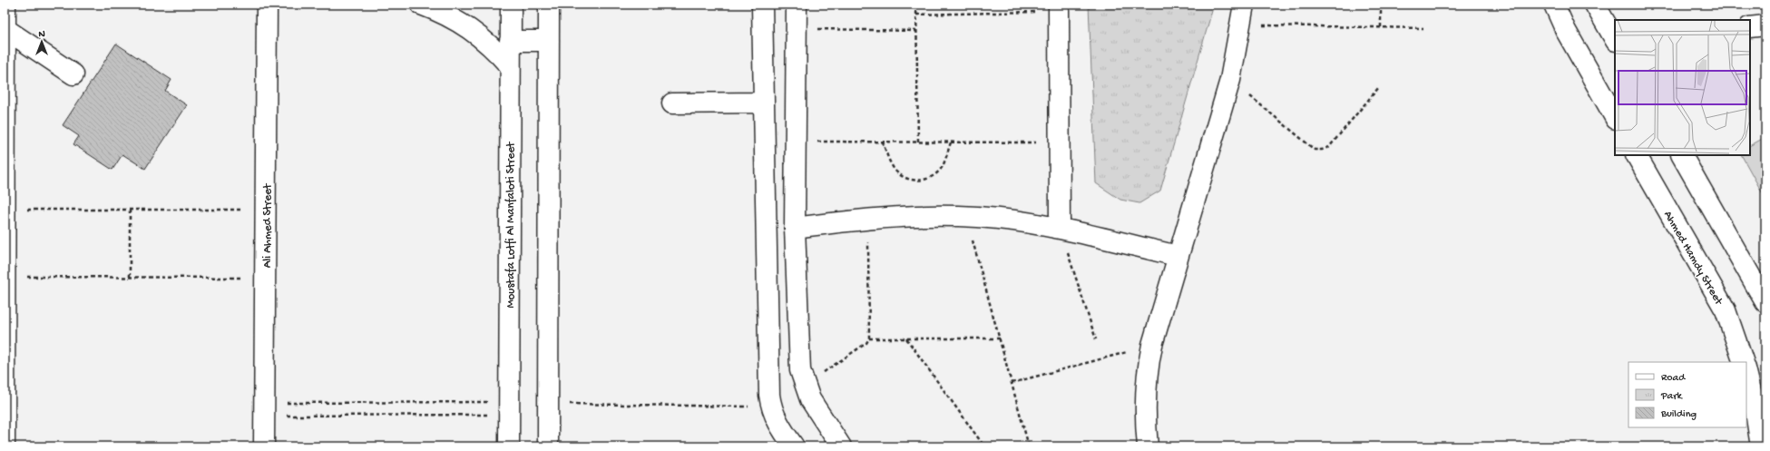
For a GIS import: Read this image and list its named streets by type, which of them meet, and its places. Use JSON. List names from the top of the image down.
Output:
{
  "streets": {
    "street": ["Moustafa Lotfi Al Manfaloti Street", "Ali Ahmed Street", "Ahmed Hamdy Street"]
  },
  "legend": ["Road", "Park", "Building"],
  "north": "top"
}
